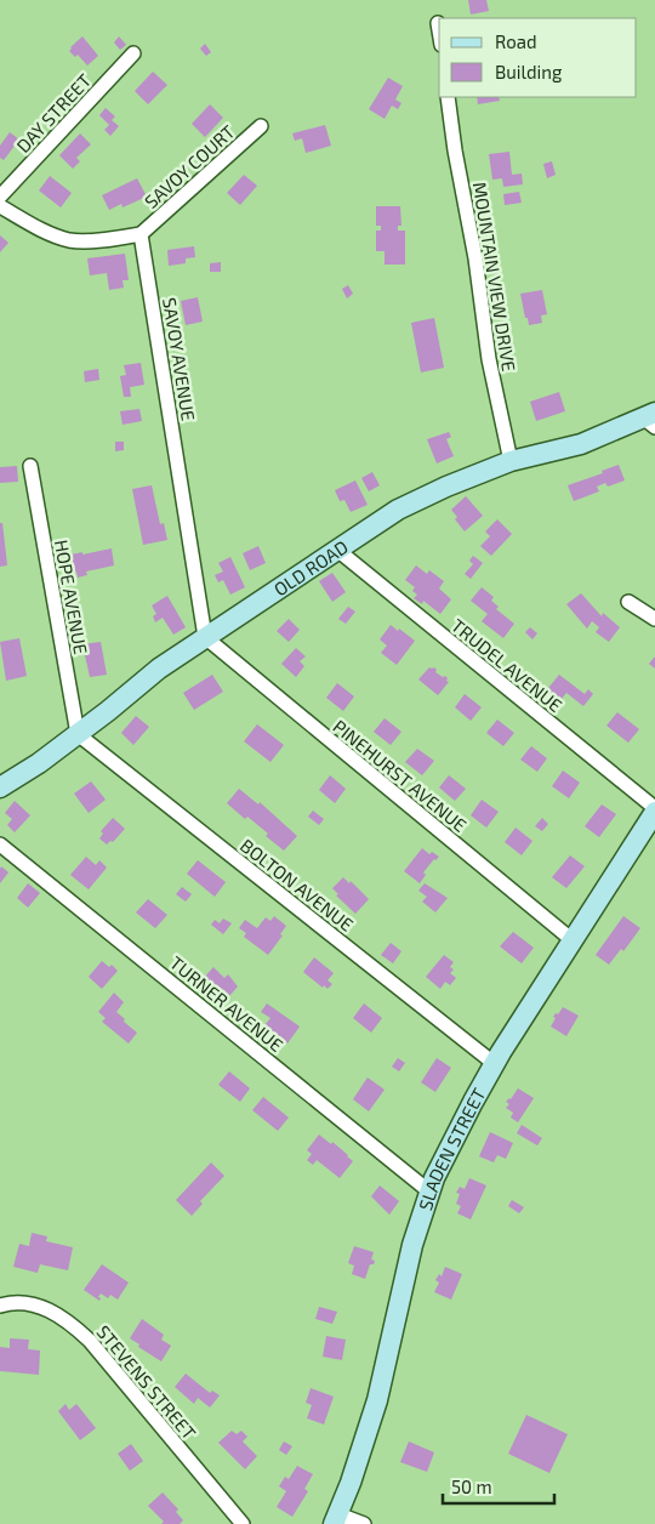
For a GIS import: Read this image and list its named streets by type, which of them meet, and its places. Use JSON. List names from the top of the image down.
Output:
{
  "streets": {
    "street": [
      "DAY STREET",
      "SAVOY COURT",
      "MOUNTAIN VIEW DRIVE",
      "SAVOY AVENUE",
      "OLD ROAD",
      "HOPE AVENUE",
      "TRUDEL AVENUE",
      "PINEHURST AVENUE",
      "BOLTON AVENUE",
      "TURNER AVENUE",
      "SLADEN STREET",
      "STEVENS STREET"
    ]
  },
  "crossings": [
    ["SAVOY COURT", "SAVOY AVENUE"],
    ["MOUNTAIN VIEW DRIVE", "OLD ROAD"],
    ["SAVOY AVENUE", "OLD ROAD"],
    ["SAVOY AVENUE", "PINEHURST AVENUE"],
    ["OLD ROAD", "HOPE AVENUE"],
    ["OLD ROAD", "TRUDEL AVENUE"],
    ["OLD ROAD", "PINEHURST AVENUE"],
    ["OLD ROAD", "BOLTON AVENUE"],
    ["HOPE AVENUE", "BOLTON AVENUE"],
    ["TRUDEL AVENUE", "SLADEN STREET"],
    ["PINEHURST AVENUE", "SLADEN STREET"],
    ["BOLTON AVENUE", "SLADEN STREET"],
    ["TURNER AVENUE", "SLADEN STREET"]
  ],
  "legend": ["Road", "Building"],
  "scale_bar": "50 m"
}
